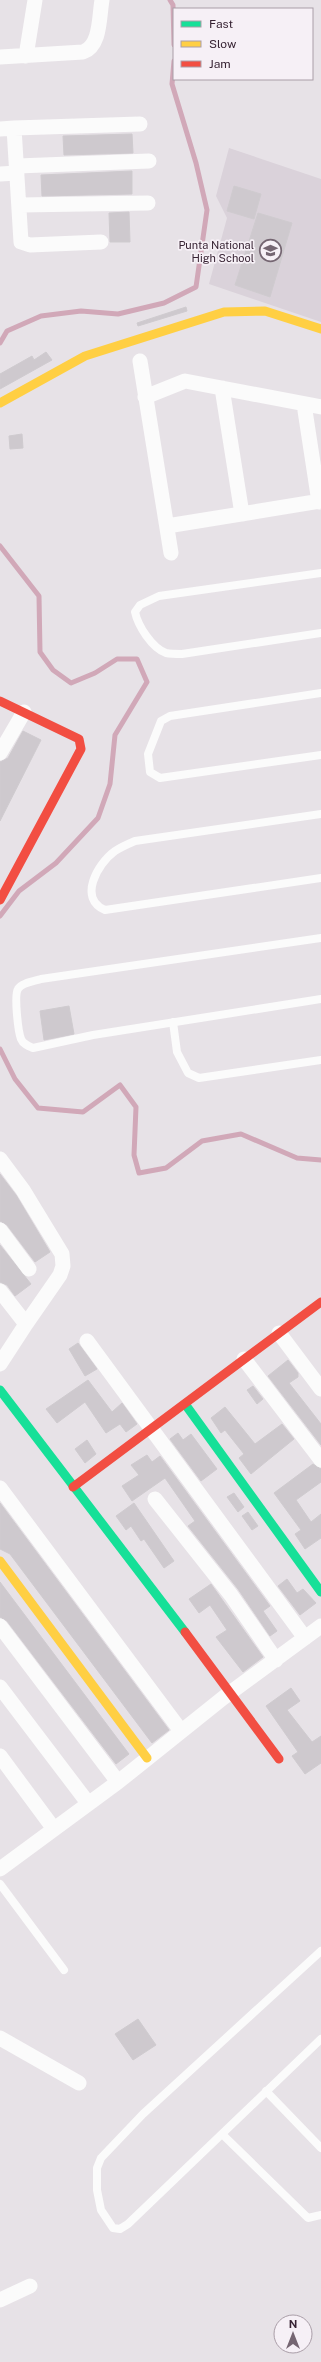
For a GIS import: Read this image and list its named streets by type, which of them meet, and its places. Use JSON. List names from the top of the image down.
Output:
{
  "places": {
    "school or university": ["Punta National High School"]
  },
  "legend": ["Fast", "Slow", "Jam"],
  "north": "top"
}
